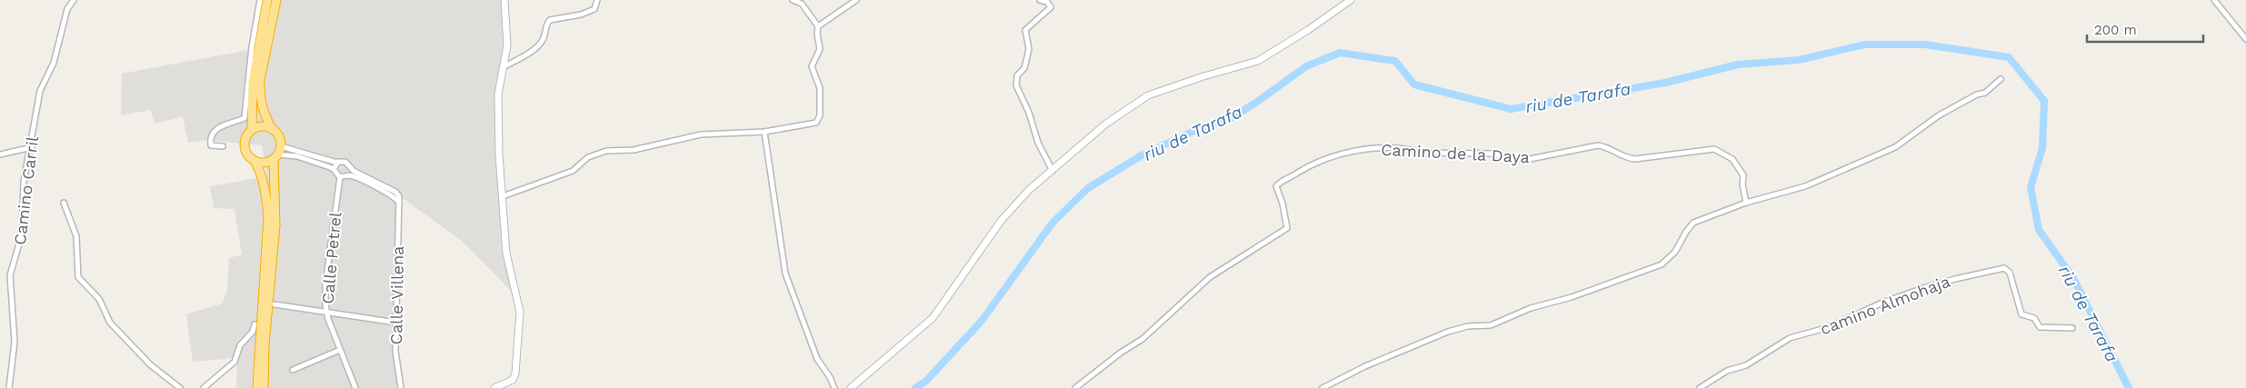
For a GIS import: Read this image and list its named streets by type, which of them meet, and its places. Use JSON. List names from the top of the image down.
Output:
{
  "streets": {
    "street": [
      "Camino de la Daya",
      "Camino Carril",
      "Calle Petrel",
      "Calle Villena",
      "camino Almohaja"
    ]
  },
  "water": ["riu de Tarafa"],
  "scale_bar": "200 m"
}
